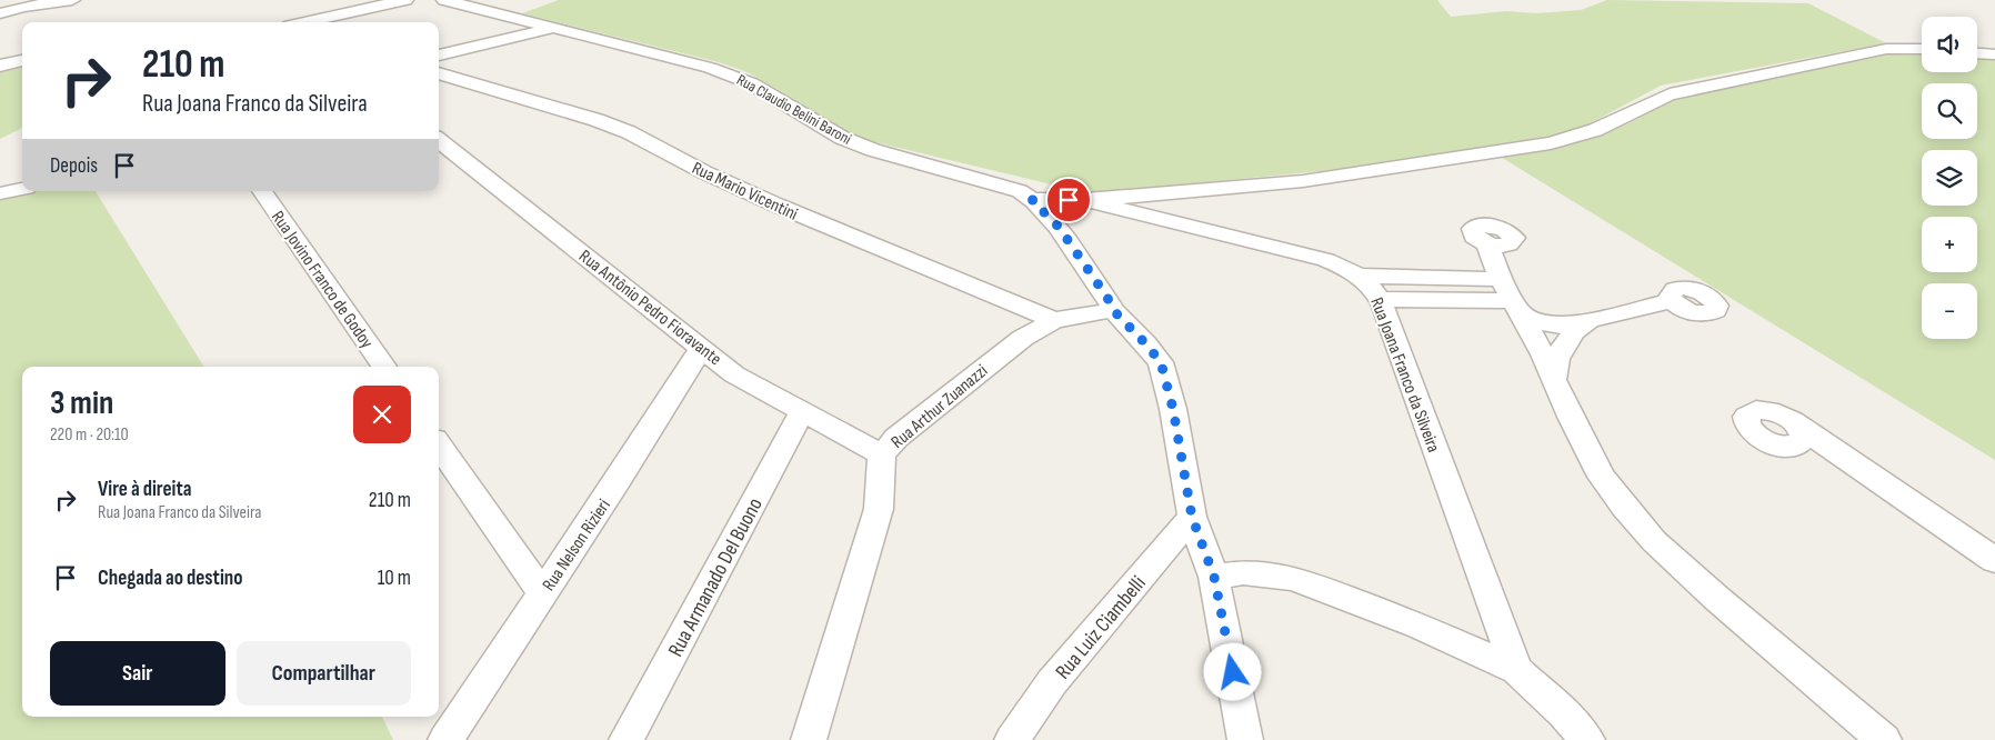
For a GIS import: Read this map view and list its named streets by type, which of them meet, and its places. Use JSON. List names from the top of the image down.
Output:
{
  "streets": {
    "street": [
      "Rua Claudio Belini Baroni",
      "Rua Mario Vicentini",
      "Rua Jovino Franco de Godoy",
      "Rua Antônio Pedro Fioravante",
      "Rua Joana Franco da Silveira",
      "Rua Arthur Zuanazzi",
      "Rua Nelson Rizieri",
      "Rua Armanado Del Buono",
      "Rua Luiz Ciambelli"
    ]
  },
  "crossings": [
    ["Rua Claudio Belini Baroni", "Rua Joana Franco da Silveira"],
    ["Rua Mario Vicentini", "Rua Arthur Zuanazzi"],
    ["Rua Antônio Pedro Fioravante", "Rua Arthur Zuanazzi"],
    ["Rua Antônio Pedro Fioravante", "Rua Nelson Rizieri"],
    ["Rua Antônio Pedro Fioravante", "Rua Armanado Del Buono"]
  ],
  "page": {
    "map_buttons": ["+", "−"],
    "turn": ["210 m", "Rua Joana Franco da Silveira"],
    "then": "Depois",
    "heading": ["3 min", "220 m · 20:10"],
    "list": [
      {
        "name": "Vire à direita",
        "note": "Rua Joana Franco da Silveira",
        "value": "210 m"
      },
      {
        "name": "Chegada ao destino",
        "value": "10 m"
      }
    ],
    "buttons": ["Sair", "Compartilhar"]
  }
}
